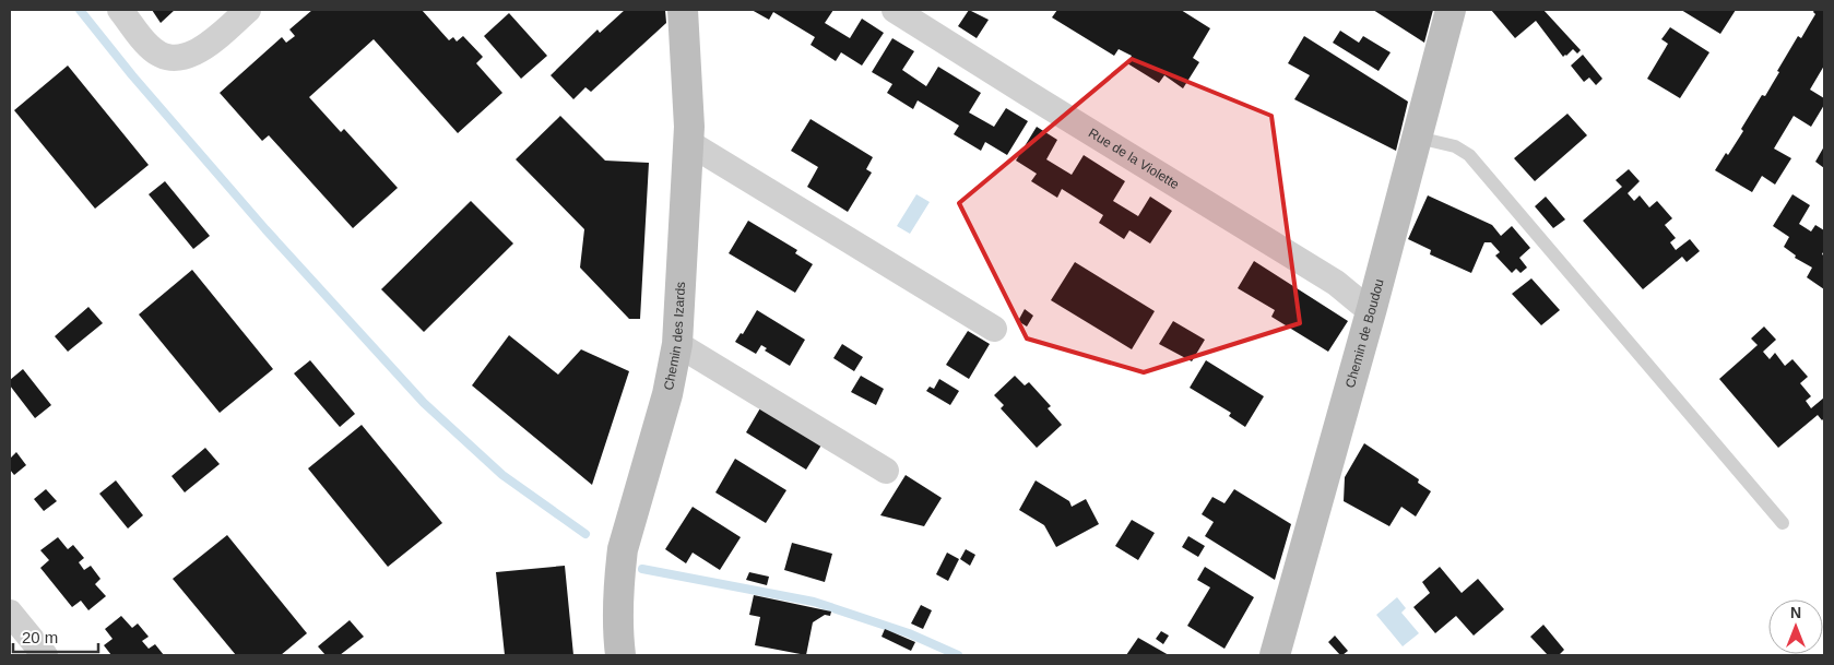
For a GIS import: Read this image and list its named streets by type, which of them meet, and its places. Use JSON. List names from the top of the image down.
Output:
{
  "streets": {
    "street": ["Rue de la Violette", "Chemin de Boudou", "Chemin des Izards"]
  },
  "crossings": [
    ["Rue de la Violette", "Chemin de Boudou"]
  ],
  "scale_bar": "20 m",
  "north": "top"
}
